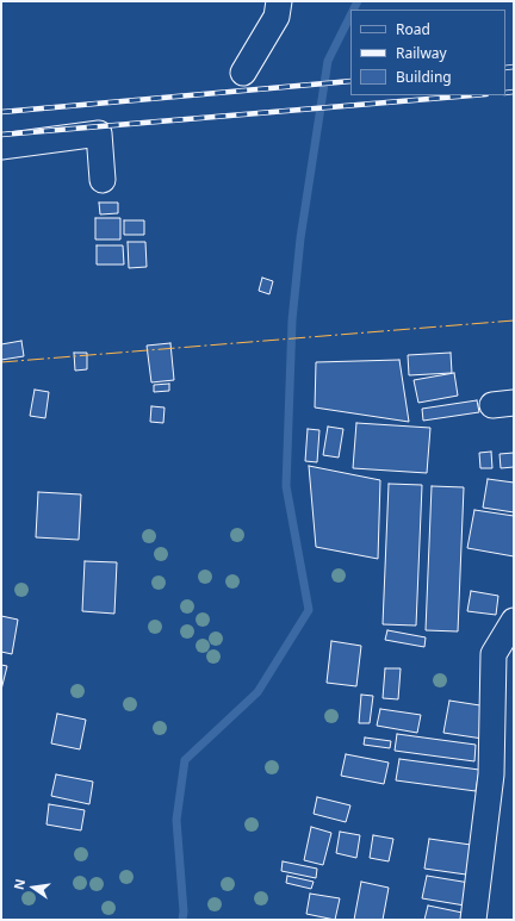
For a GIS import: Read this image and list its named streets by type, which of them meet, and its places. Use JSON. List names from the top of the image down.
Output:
{
  "legend": ["Road", "Railway", "Building"],
  "north": "left"
}
